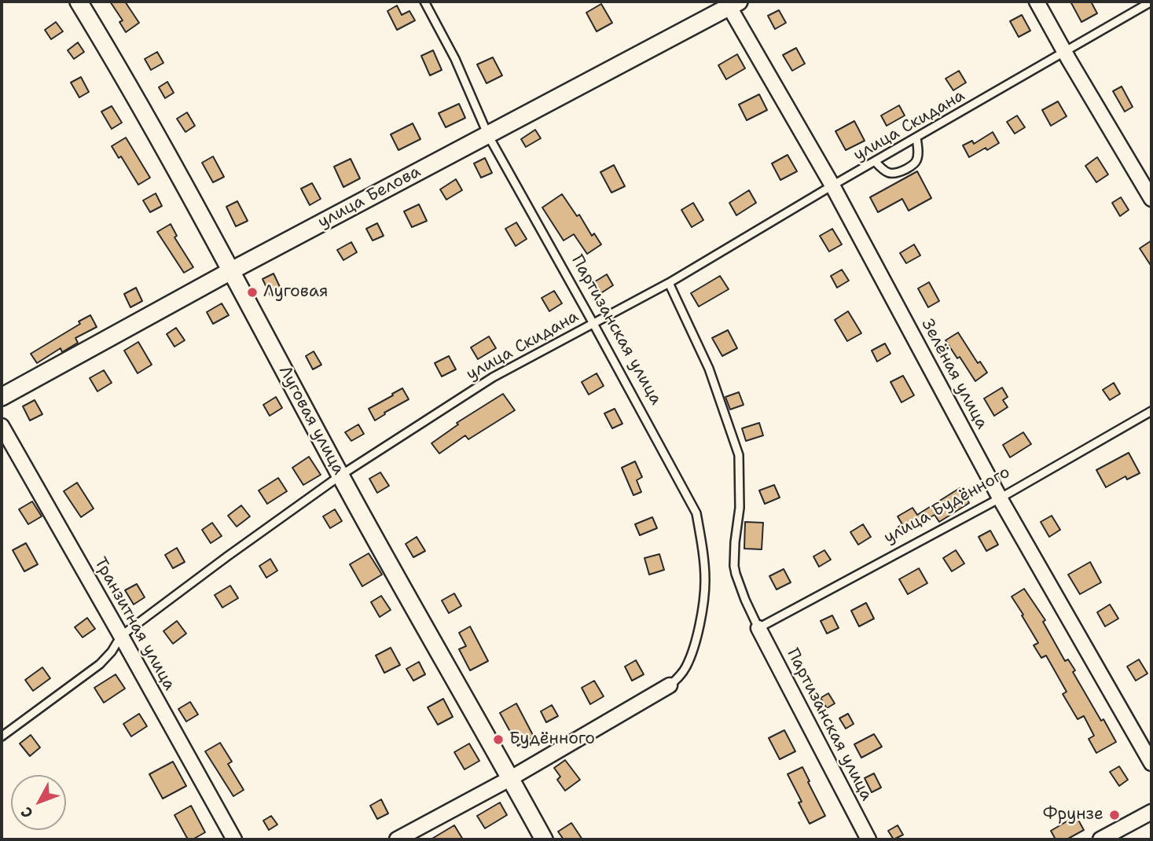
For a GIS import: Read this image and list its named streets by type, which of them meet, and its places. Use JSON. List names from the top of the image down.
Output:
{
  "streets": {
    "street": [
      "улица Белова",
      "Партизанская улица",
      "Зелёная улица",
      "Луговая улица",
      "Транзитная улица"
    ],
    "lane": ["улица Скидана", "улица Будённого"]
  },
  "crossings": [
    ["улица Скидана", "Партизанская улица"],
    ["улица Скидана", "Зелёная улица"],
    ["улица Скидана", "Луговая улица"],
    ["улица Скидана", "Транзитная улица"],
    ["улица Белова", "Партизанская улица"],
    ["улица Белова", "Зелёная улица"],
    ["улица Белова", "Луговая улица"],
    ["Партизанская улица", "улица Будённого"],
    ["Зелёная улица", "улица Будённого"]
  ],
  "places": ["Луговая", "Будённого", "Фрунзе"],
  "north": "bottom left"
}
